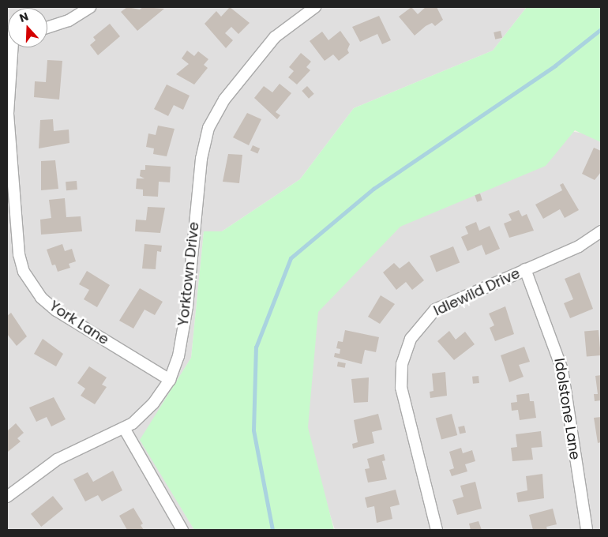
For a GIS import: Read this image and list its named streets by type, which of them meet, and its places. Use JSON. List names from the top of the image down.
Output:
{
  "streets": {
    "street": [
      "Yorktown Drive",
      "Idlewild Drive",
      "York Lane",
      "Idolstone Lane"
    ]
  },
  "crossings": [
    ["Yorktown Drive", "York Lane"],
    ["Idlewild Drive", "Idolstone Lane"]
  ],
  "north": "top"
}
